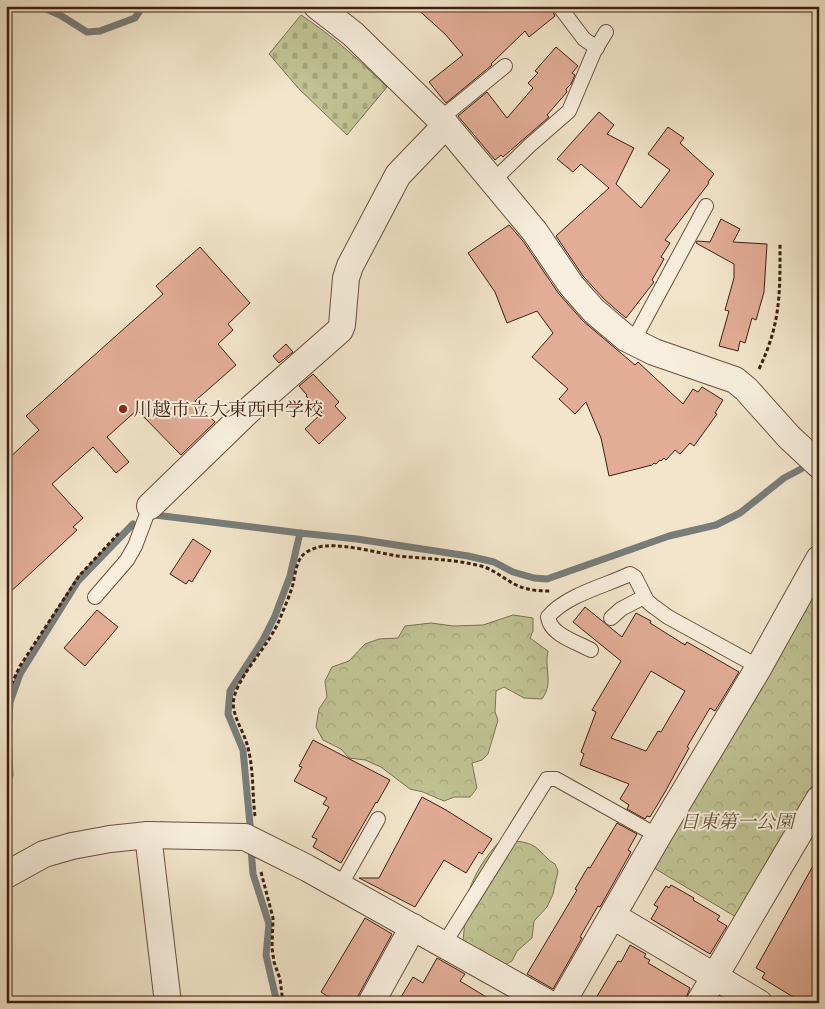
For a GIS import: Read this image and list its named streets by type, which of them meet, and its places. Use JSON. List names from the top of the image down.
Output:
{
  "parks": ["日東第一公園"],
  "places": ["川越市立大東西中学校"]
}
